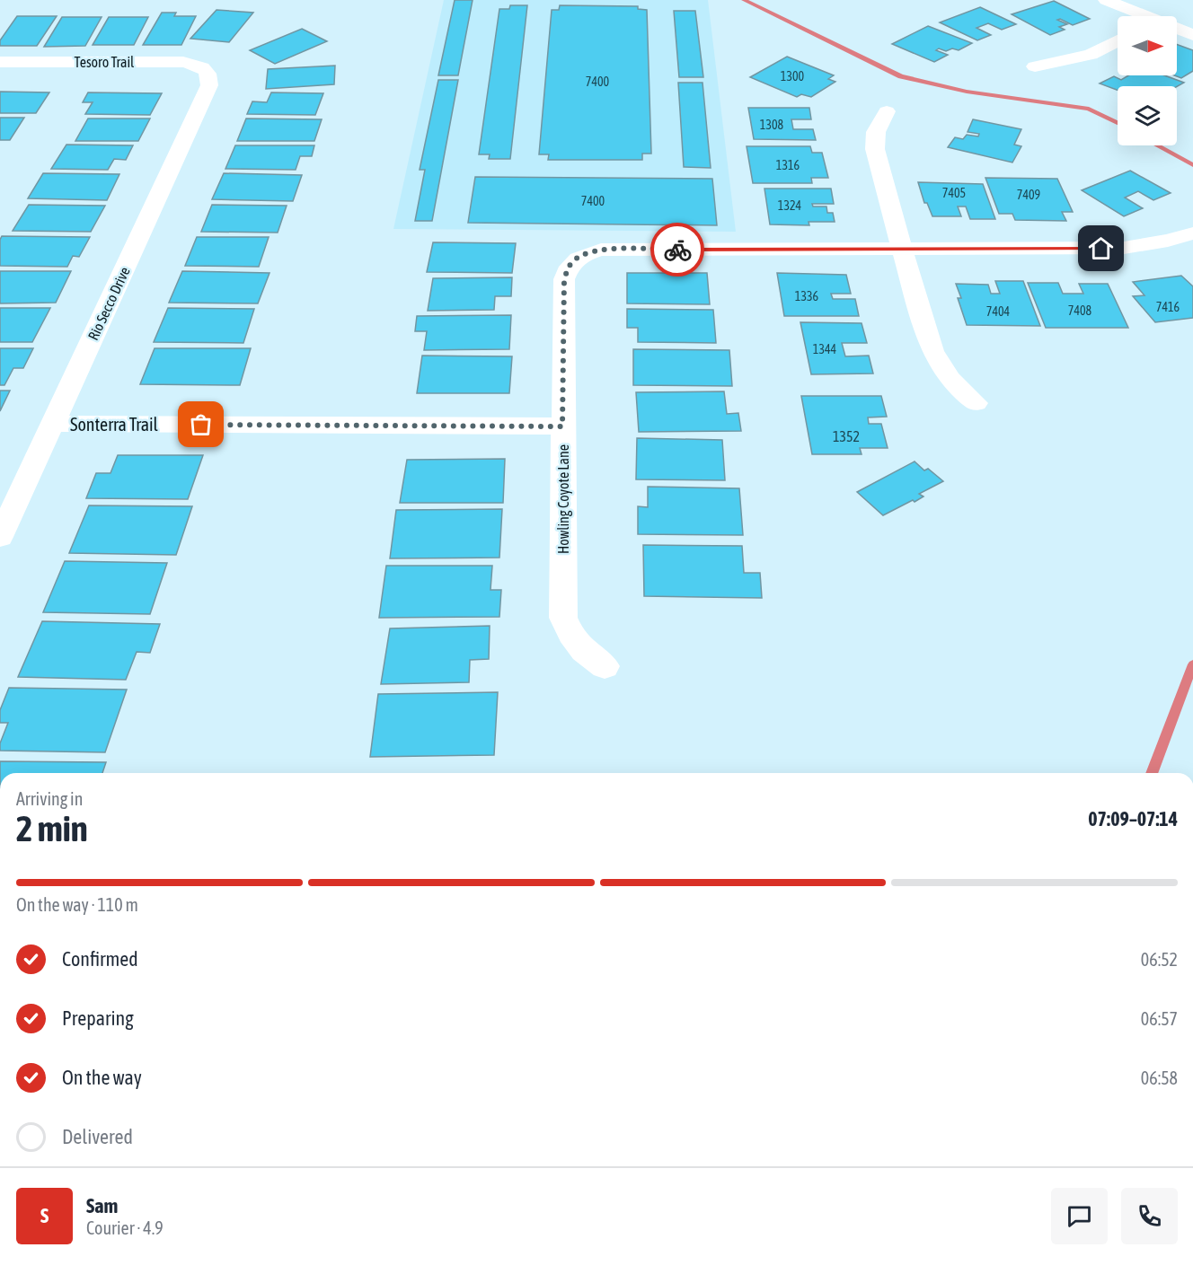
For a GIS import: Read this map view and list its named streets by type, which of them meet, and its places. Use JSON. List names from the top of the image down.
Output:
{
  "streets": {
    "street": [
      "Tesoro Trail",
      "Rio Secco Drive",
      "Sonterra Trail",
      "Howling Coyote Lane"
    ]
  },
  "crossings": [
    ["Tesoro Trail", "Rio Secco Drive"],
    ["Rio Secco Drive", "Sonterra Trail"],
    ["Sonterra Trail", "Howling Coyote Lane"]
  ],
  "house_numbers": [
    "1300",
    "7400",
    "1308",
    "1316",
    "7405",
    "7409",
    "7400",
    "1324",
    "1336",
    "7416",
    "7408",
    "7404",
    "1344",
    "1352"
  ],
  "north": "right",
  "page": {
    "heading": ["2 min", "Arriving in", "07:09–07:14"],
    "panel": ["Sam", "Courier · 4.9"],
    "bar": "On the way · 110 m",
    "list": [
      ["Confirmed", "06:52"],
      ["Preparing", "06:57"],
      ["On the way", "06:58"],
      "Delivered"
    ],
    "round": "S"
  }
}
